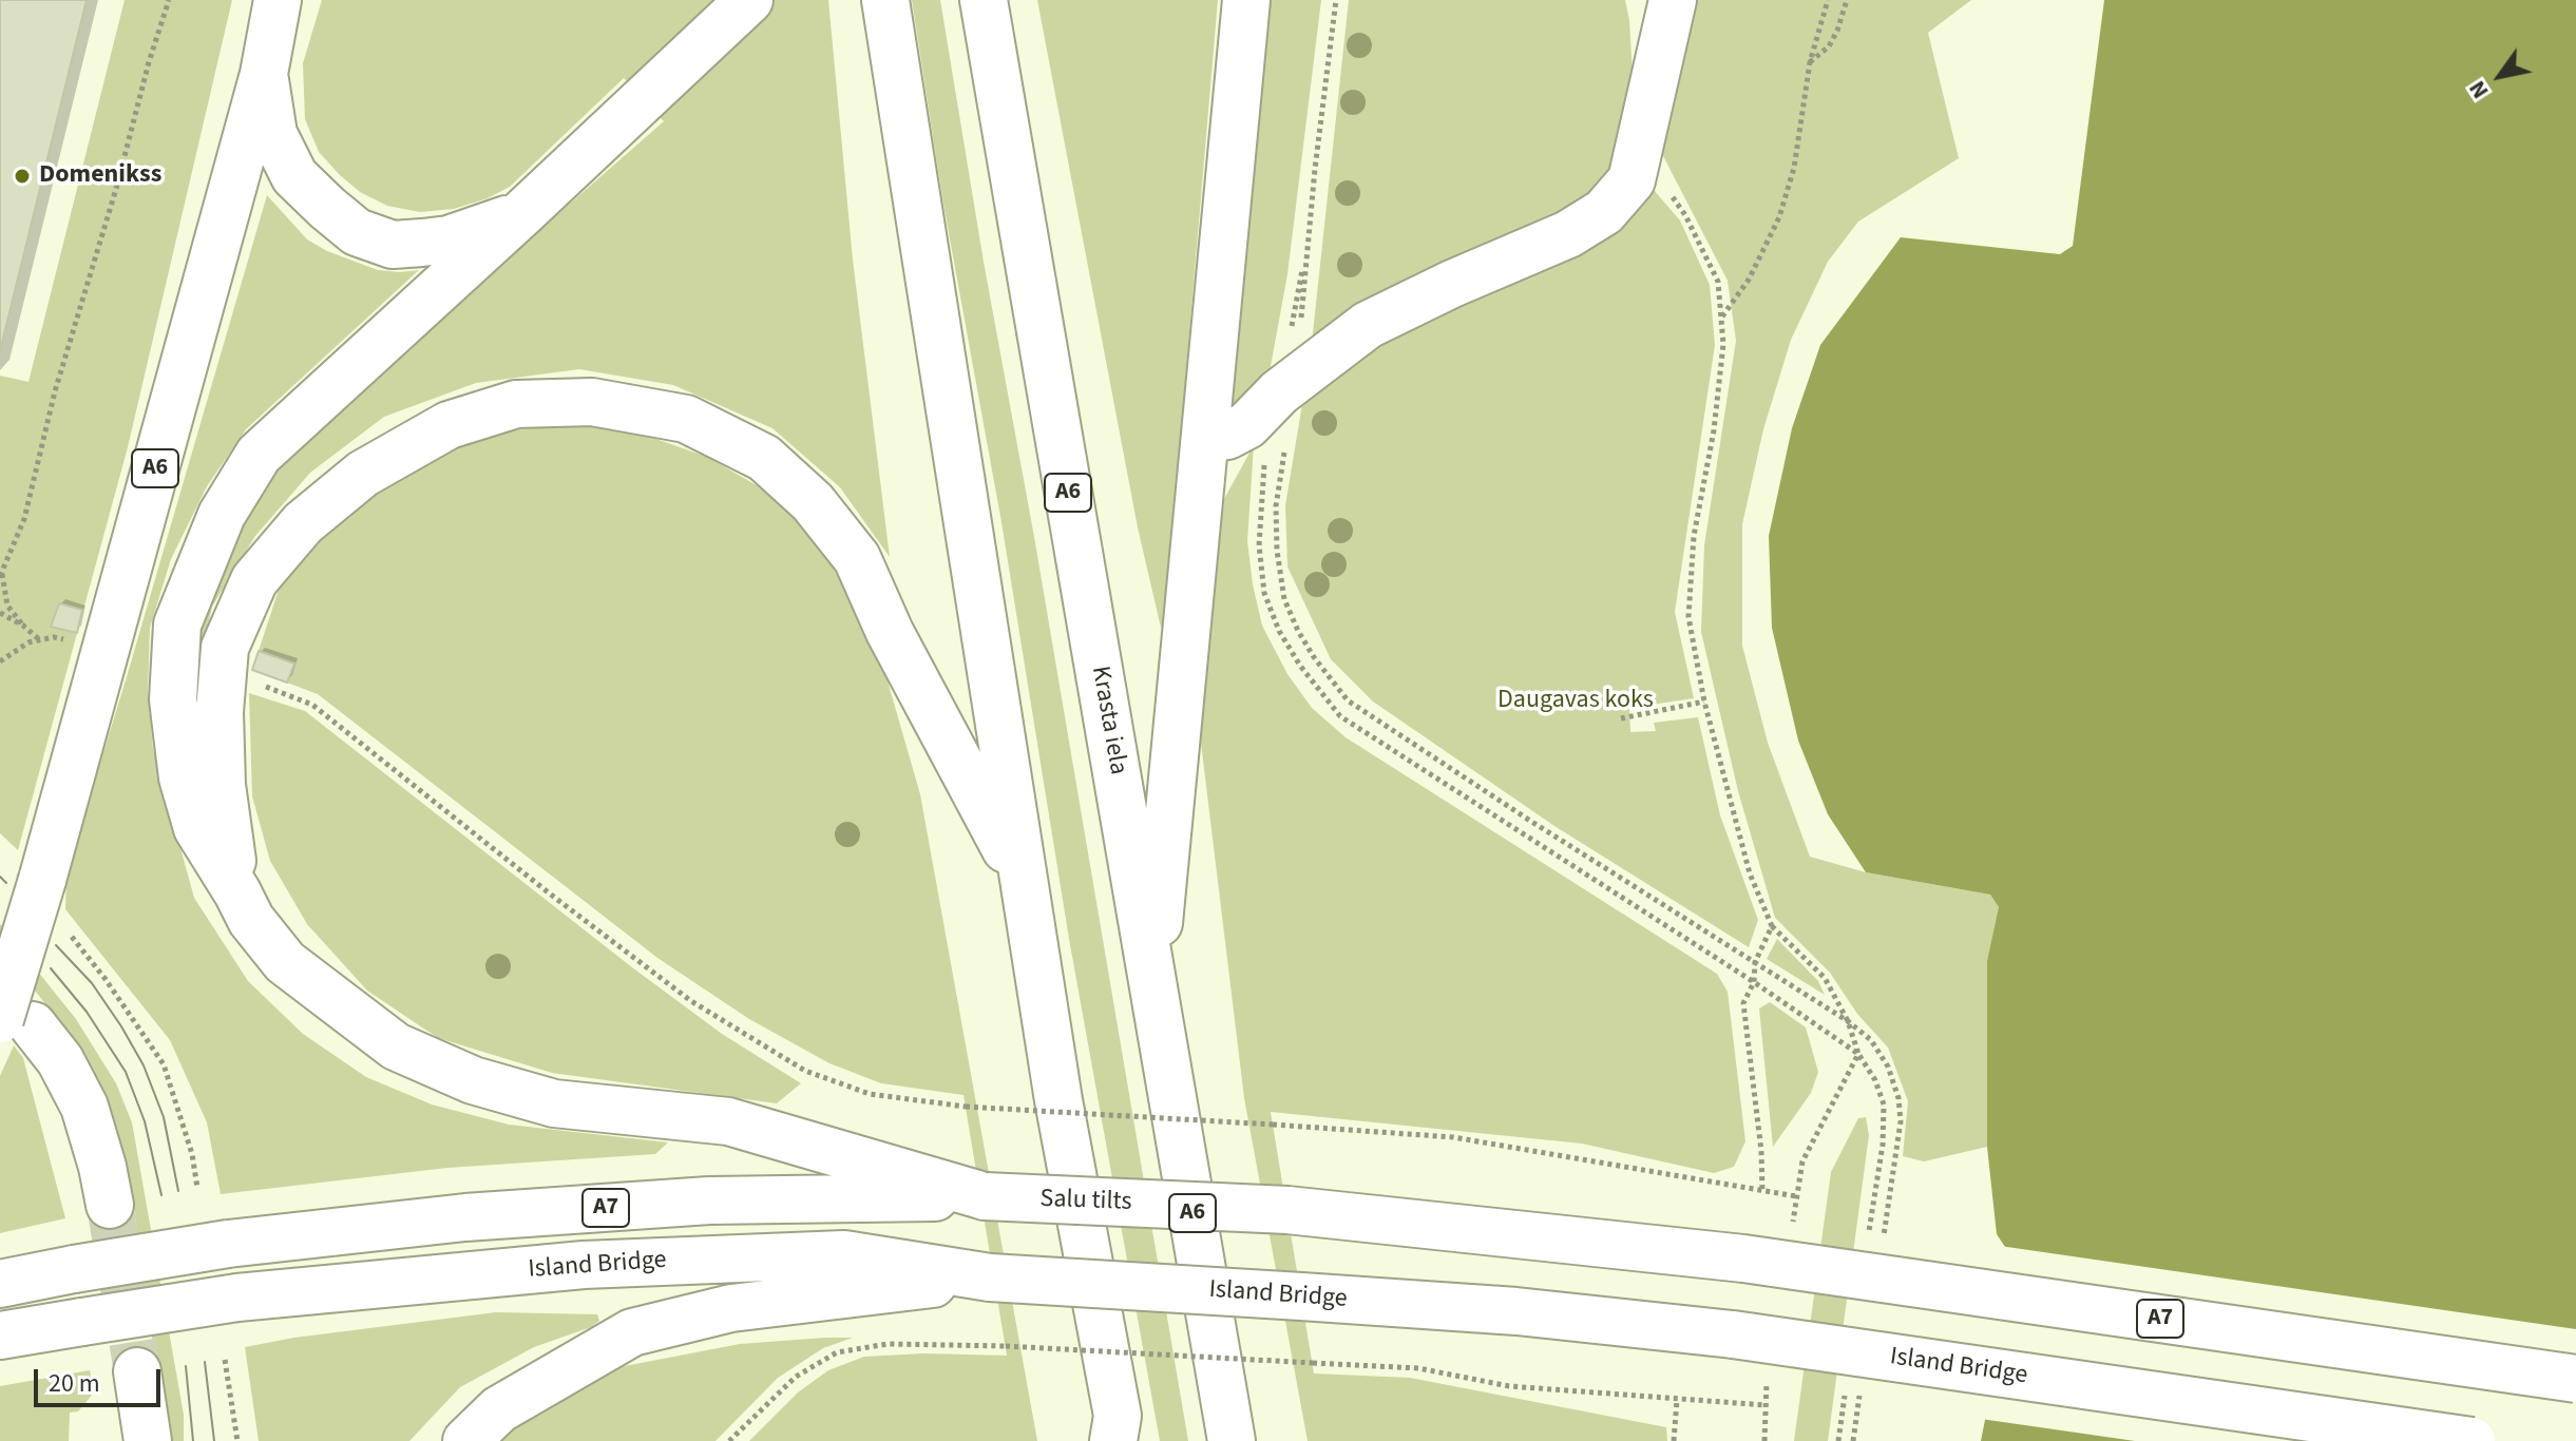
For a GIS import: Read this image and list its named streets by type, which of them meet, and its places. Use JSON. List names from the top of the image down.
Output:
{
  "streets": {
    "main road": [
      "A6",
      "Krasta iela",
      "Salu tilts",
      "A7",
      "Island Bridge"
    ]
  },
  "crossings": [
    ["Salu tilts", "A7"]
  ],
  "parks": ["Daugavas koks"],
  "places": ["Domenikss"],
  "scale_bar": "20 m",
  "north": "bottom left"
}
